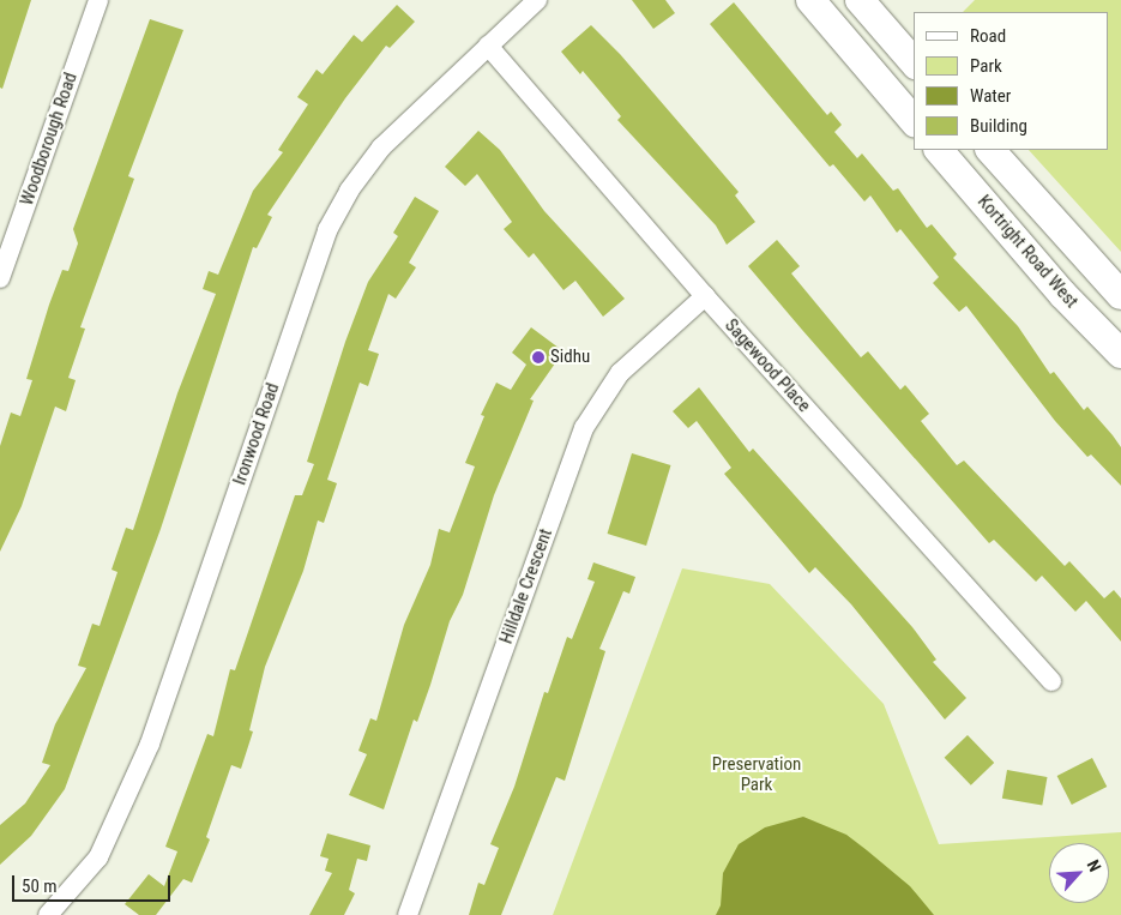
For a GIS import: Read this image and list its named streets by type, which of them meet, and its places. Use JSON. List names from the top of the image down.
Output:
{
  "streets": {
    "street": [
      "Woodborough Road",
      "Kortright Road West",
      "Sagewood Place",
      "Ironwood Road",
      "Hilldale Crescent"
    ]
  },
  "crossings": [
    ["Sagewood Place", "Ironwood Road"],
    ["Sagewood Place", "Hilldale Crescent"]
  ],
  "parks": ["Preservation Park"],
  "places": ["Sidhu"],
  "legend": [
    "Road",
    "Park",
    "Water",
    "Building"
  ],
  "scale_bar": "50 m",
  "north": "top right"
}
